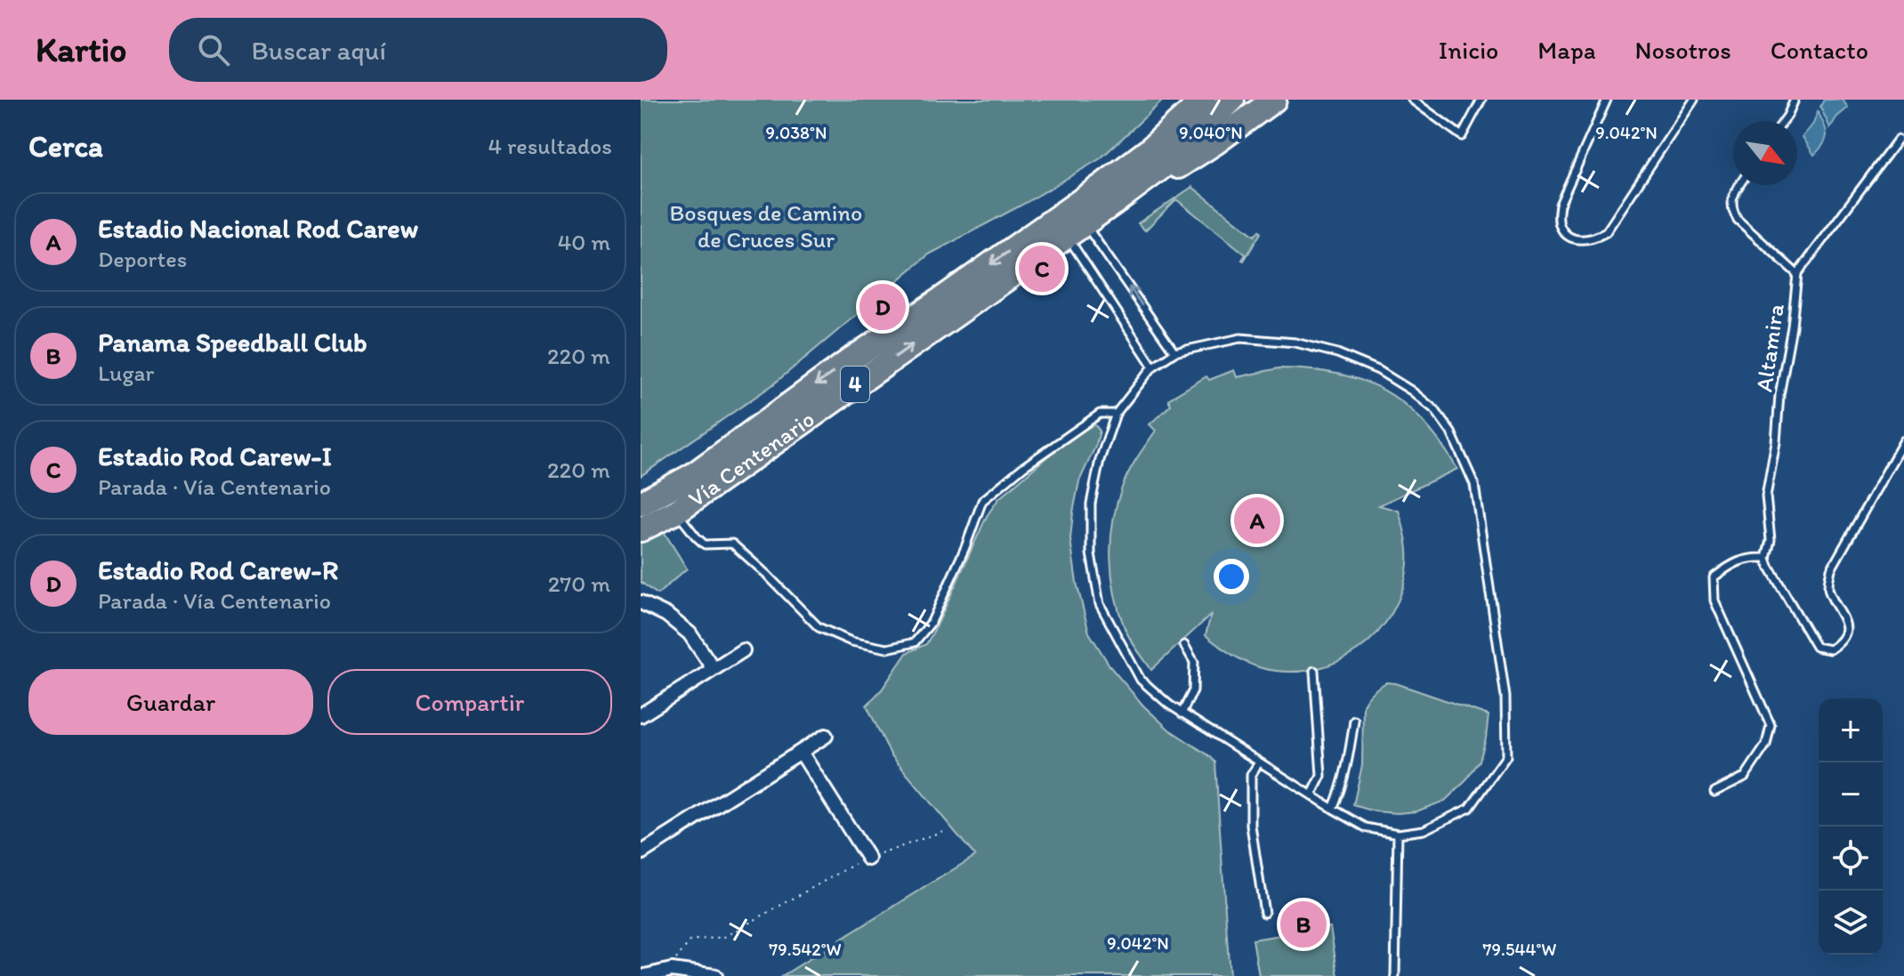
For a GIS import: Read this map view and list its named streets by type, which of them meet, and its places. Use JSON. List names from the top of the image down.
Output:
{
  "streets": {
    "highway": ["4", "Vía Centenario"],
    "lane": ["Altamira"]
  },
  "parks": ["Bosques de Camino de Cruces Sur"],
  "north": "bottom right",
  "page": {
    "header": "Kartio",
    "search": "Buscar aquí",
    "nav": [
      "Inicio",
      "Mapa",
      "Nosotros",
      "Contacto"
    ],
    "heading": ["Cerca", "4 resultados"],
    "list": [
      {
        "mark": "A",
        "name": "Estadio Nacional Rod Carew",
        "note": "Deportes",
        "value": "40 m"
      },
      {
        "mark": "B",
        "name": "Panama Speedball Club",
        "note": "Lugar",
        "value": "220 m"
      },
      {
        "mark": "C",
        "name": "Estadio Rod Carew-I",
        "note": "Parada · Vía Centenario",
        "value": "220 m"
      },
      {
        "mark": "D",
        "name": "Estadio Rod Carew-R",
        "note": "Parada · Vía Centenario",
        "value": "270 m"
      }
    ],
    "pins": [
      "C",
      "D",
      "A",
      "B"
    ],
    "buttons": ["Guardar", "Compartir"],
    "map_buttons": ["+", "−"]
  },
  "coordinates": [
    "9.038°N",
    "9.040°N",
    "9.042°N",
    "79.542°W",
    "79.544°W"
  ]
}
